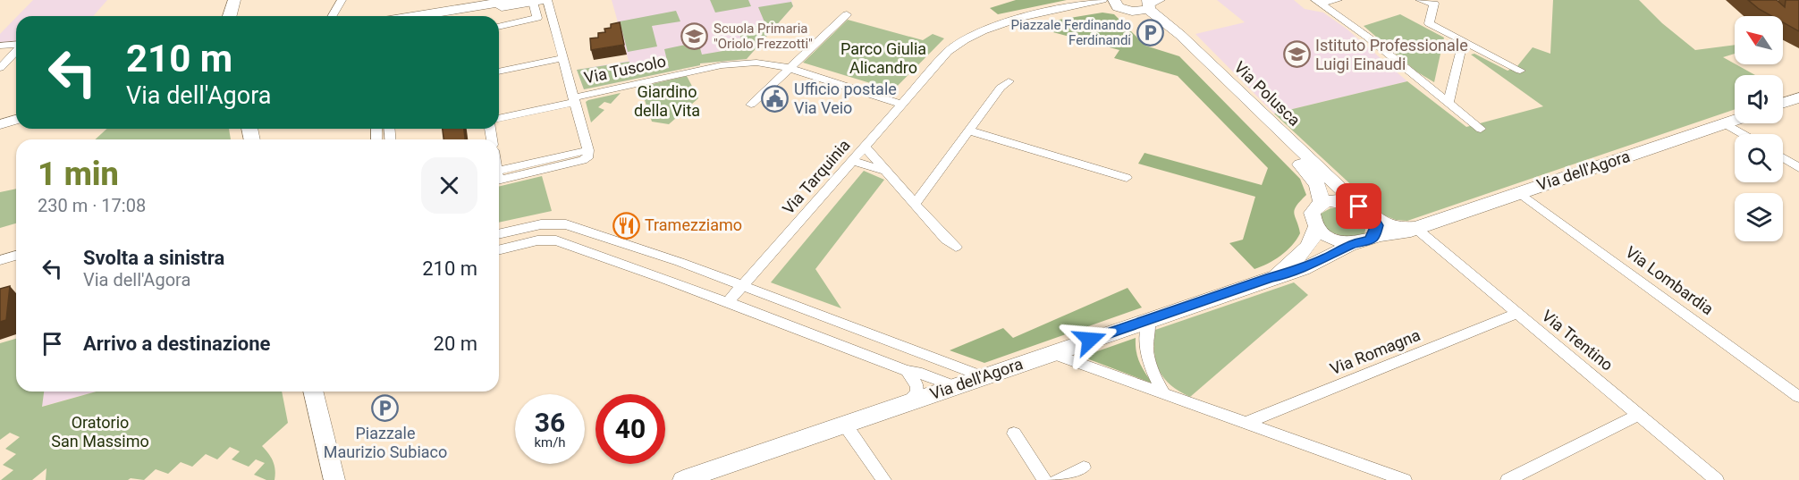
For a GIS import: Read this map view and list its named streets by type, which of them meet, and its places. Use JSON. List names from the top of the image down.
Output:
{
  "streets": {
    "street": [
      "Via Tuscolo",
      "Via Polusca",
      "Via dell'Agora",
      "Via Tarquinia",
      "Via Lombardia",
      "Via Trentino",
      "Via Romagna"
    ]
  },
  "crossings": [
    ["Via Tuscolo", "Via Tarquinia"],
    ["Via Polusca", "Via Tarquinia"],
    ["Via dell'Agora", "Via Lombardia"],
    ["Via dell'Agora", "Via Trentino"],
    ["Via Trentino", "Via Romagna"]
  ],
  "parks": ["Parco Giulia Alicandro", "Giardino della Vita", "Oratorio San Massimo"],
  "places": {
    "parking": ["Piazzale Ferdinando Ferdinandi", "Piazzale Maurizio Subiaco"],
    "school or university": ["Scuola Primaria \"Oriolo Frezzotti\"", "Istituto Professionale Luigi Einaudi"],
    "public building": ["Ufficio postale Via Veio"],
    "restaurant": ["Tramezziamo"]
  },
  "north": "top left",
  "page": {
    "turn": ["210 m", "Via dell'Agora"],
    "heading": ["1 min", "230 m · 17:08"],
    "list": [
      {
        "name": "Svolta a sinistra",
        "note": "Via dell'Agora",
        "value": "210 m"
      },
      {
        "name": "Arrivo a destinazione",
        "value": "20 m"
      }
    ],
    "speed": "36 km/h",
    "limit": "40"
  }
}
